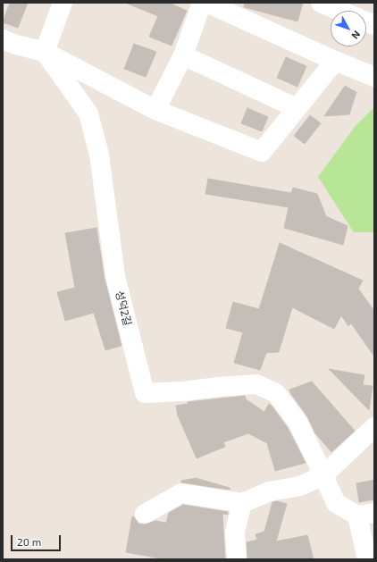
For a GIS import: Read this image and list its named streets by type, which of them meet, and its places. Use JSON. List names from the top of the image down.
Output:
{
  "streets": {
    "street": ["성덕2길"]
  },
  "scale_bar": "20 m",
  "north": "bottom right"
}
